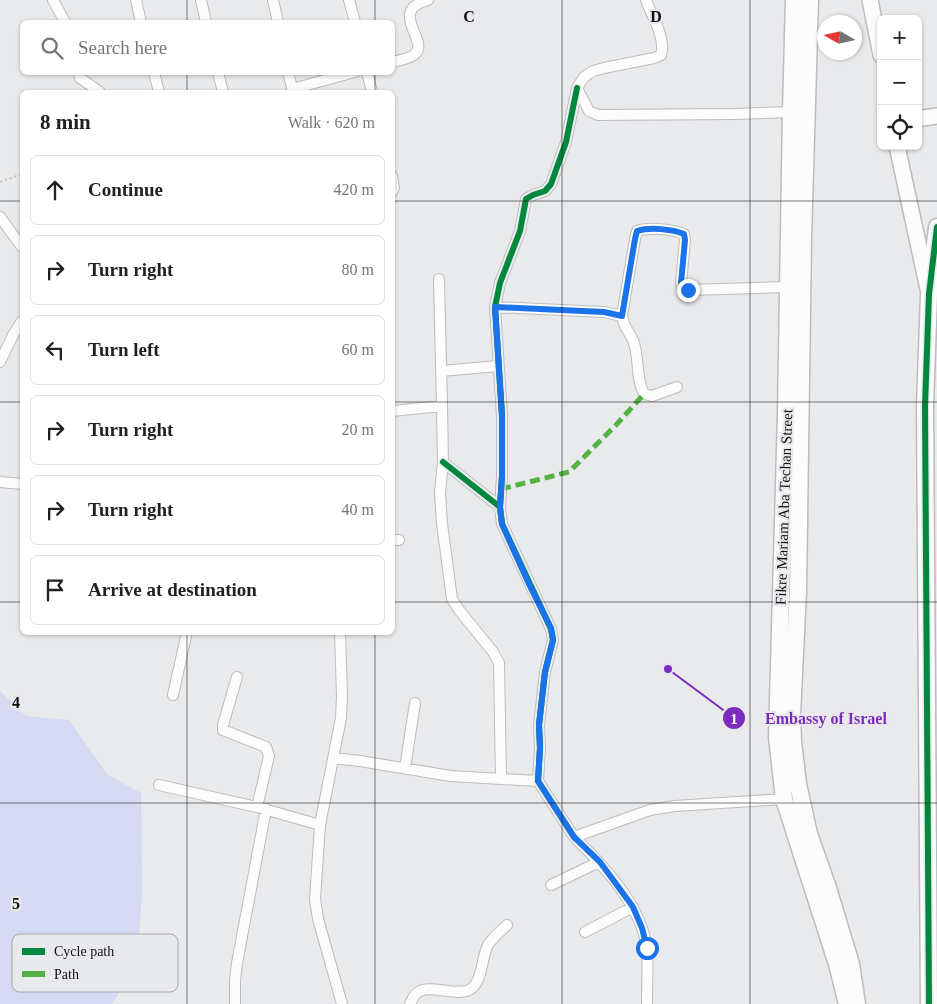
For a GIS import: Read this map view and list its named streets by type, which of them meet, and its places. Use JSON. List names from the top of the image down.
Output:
{
  "streets": {
    "main road": ["Fikre Mariam Aba Techan Street"]
  },
  "places": ["Embassy of Israel"],
  "legend": ["Cycle path", "Path"],
  "north": "left",
  "page": {
    "map_buttons": ["+", "−"],
    "search": "Search here",
    "heading": ["8 min", "Walk · 620 m"],
    "list": [
      ["Continue", "420 m"],
      ["Turn right", "80 m"],
      ["Turn left", "60 m"],
      ["Turn right", "20 m"],
      ["Turn right", "40 m"],
      "Arrive at destination"
    ]
  },
  "grid": {
    "columns": ["C", "D"],
    "rows": ["4", "5"]
  }
}
